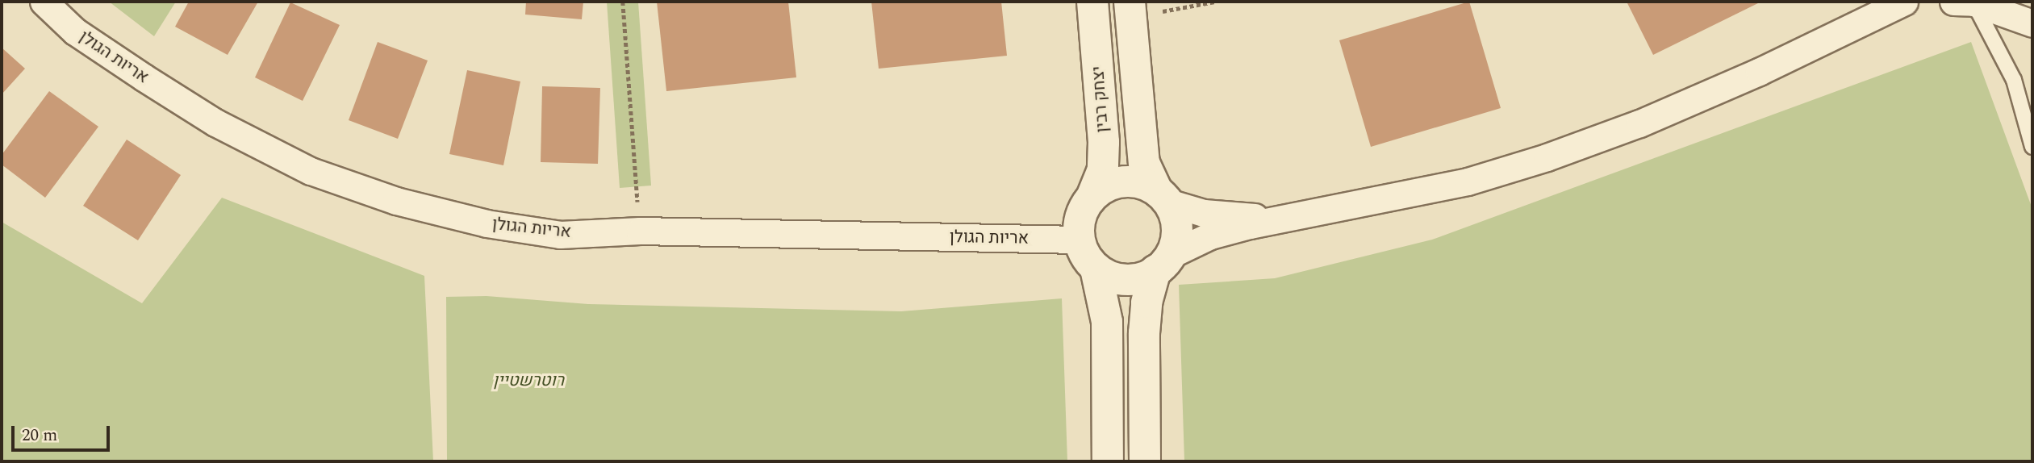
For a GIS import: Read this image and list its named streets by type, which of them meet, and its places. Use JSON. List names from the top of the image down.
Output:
{
  "streets": {
    "main road": ["יצחק רבין"],
    "street": ["אריות הגולן"]
  },
  "crossings": [
    ["אריות הגולן", "יצחק רבין"]
  ],
  "parks": ["רוטרשטיין"],
  "scale_bar": "20 m"
}
